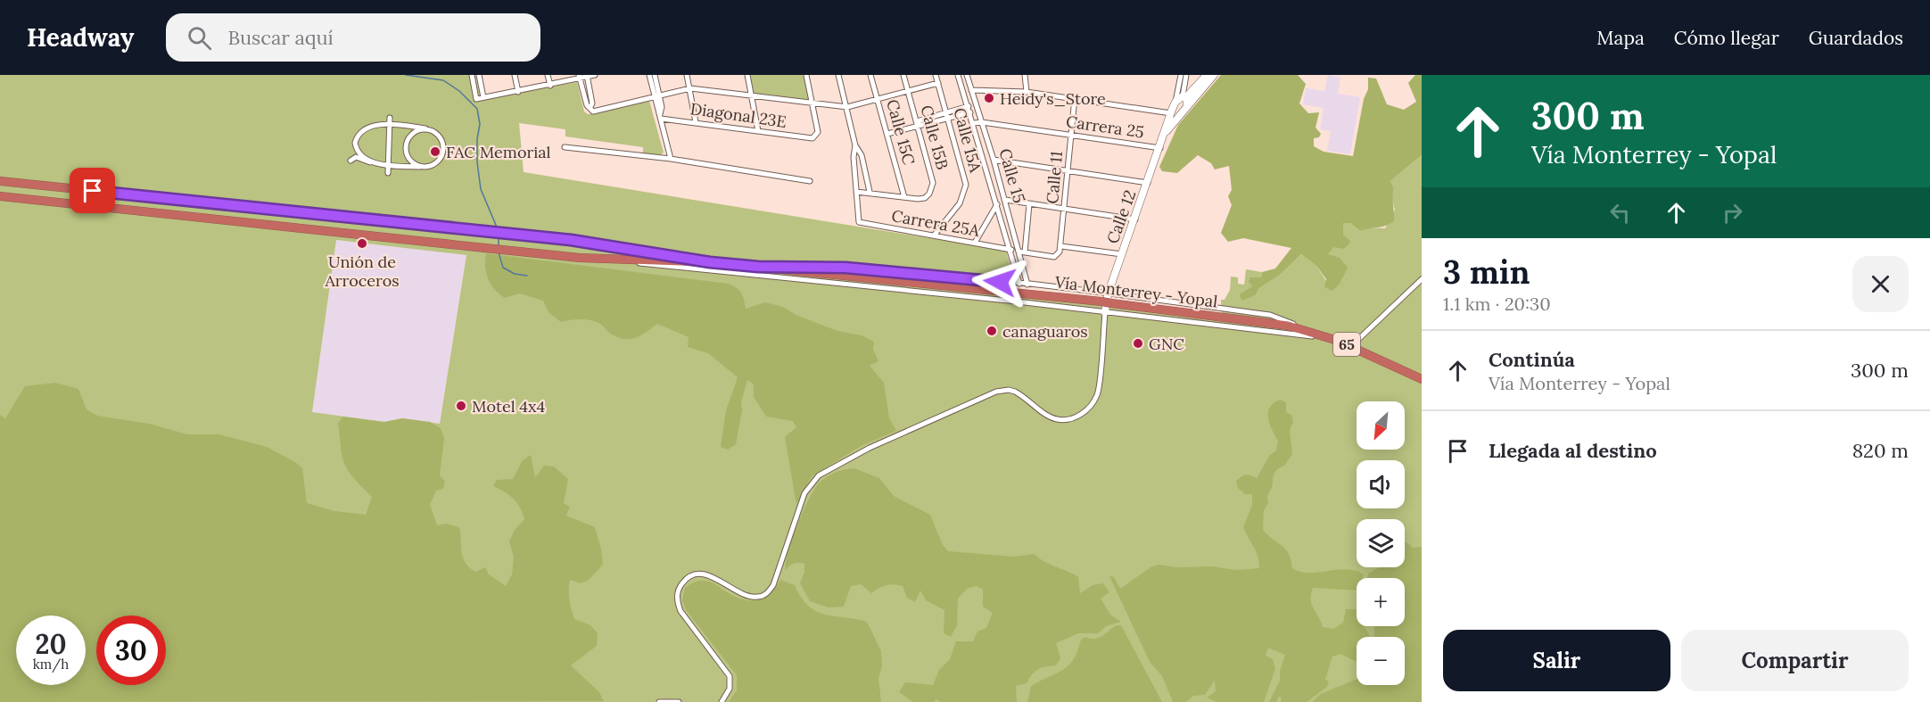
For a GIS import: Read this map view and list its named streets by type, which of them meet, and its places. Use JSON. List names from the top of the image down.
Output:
{
  "streets": {
    "highway": ["Vía Monterrey - Yopal", "65"],
    "main road": ["Calle 12"],
    "street": [
      "Diagonal 23E",
      "Carrera 25",
      "Calle 15C",
      "Calle 15B",
      "Calle 15A",
      "Calle 15",
      "Calle 11",
      "Carrera 25A"
    ]
  },
  "crossings": [
    ["Carrera 25", "Calle 15"],
    ["Carrera 25", "Calle 11"],
    ["Carrera 25", "Calle 12"],
    ["Calle 15C", "Calle 15B"],
    ["Calle 15A", "Carrera 25A"],
    ["Calle 15", "Calle 11"],
    ["Calle 15", "Carrera 25A"],
    ["Calle 15", "65"],
    ["Calle 12", "65"],
    ["Vía Monterrey - Yopal", "65"]
  ],
  "places": [
    "Heidy's_Store",
    "FAC Memorial",
    "Unión de Arroceros",
    "canaguaros",
    "GNC",
    "Motel 4x4"
  ],
  "north": "bottom left",
  "page": {
    "header": "Headway",
    "search": "Buscar aquí",
    "nav": ["Mapa", "Cómo llegar", "Guardados"],
    "turn": ["300 m", "Vía Monterrey - Yopal"],
    "heading": ["3 min", "1.1 km · 20:30"],
    "list": [
      {
        "name": "Continúa",
        "note": "Vía Monterrey - Yopal",
        "value": "300 m"
      },
      {
        "name": "Llegada al destino",
        "value": "820 m"
      }
    ],
    "map_buttons": ["+", "−"],
    "speed": "20 km/h",
    "limit": "30",
    "buttons": ["Salir", "Compartir"]
  }
}
